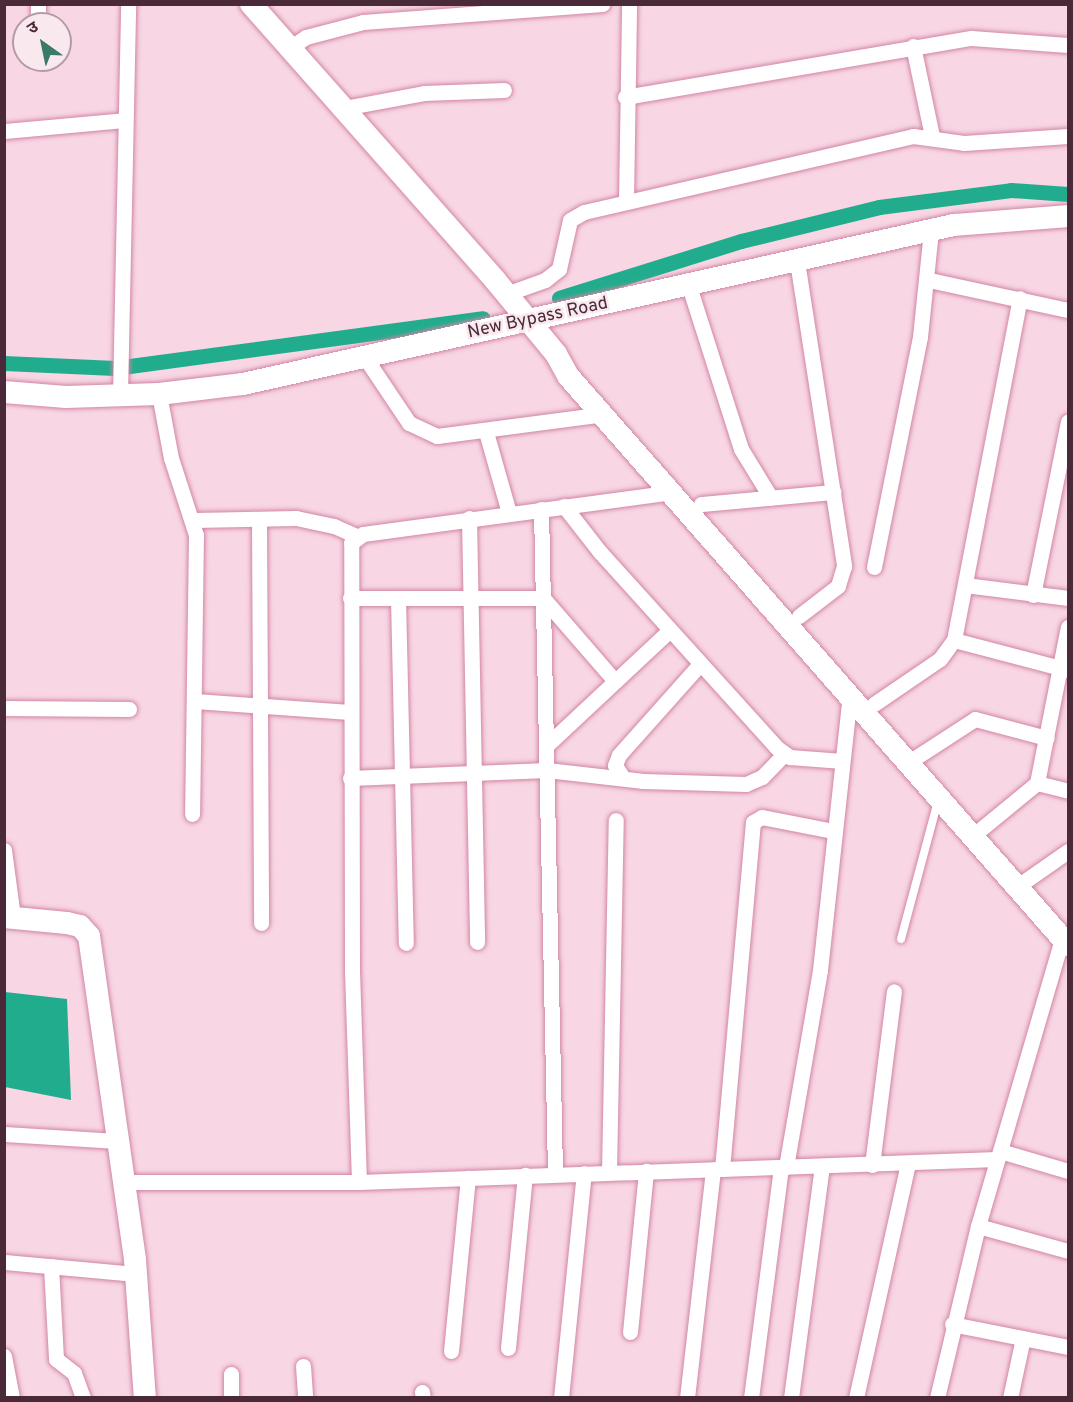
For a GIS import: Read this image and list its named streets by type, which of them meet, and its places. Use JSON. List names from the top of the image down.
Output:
{
  "streets": {
    "street": ["New Bypass Road"]
  },
  "north": "top left"
}
